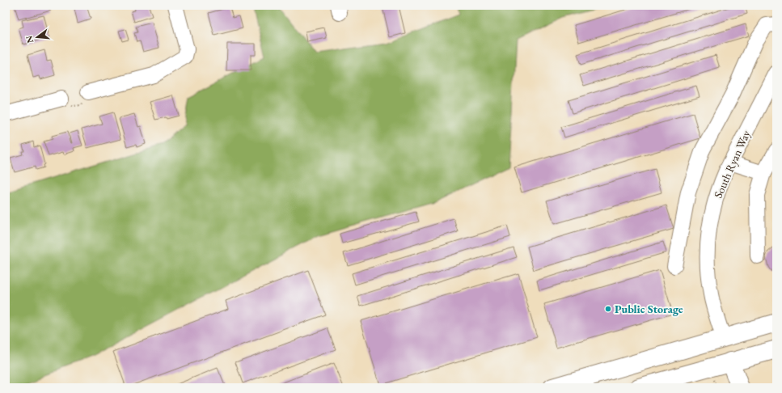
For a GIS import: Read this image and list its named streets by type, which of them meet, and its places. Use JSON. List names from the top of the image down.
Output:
{
  "streets": {
    "street": ["South Ryan Way"]
  },
  "places": ["Public Storage"],
  "north": "left"
}
